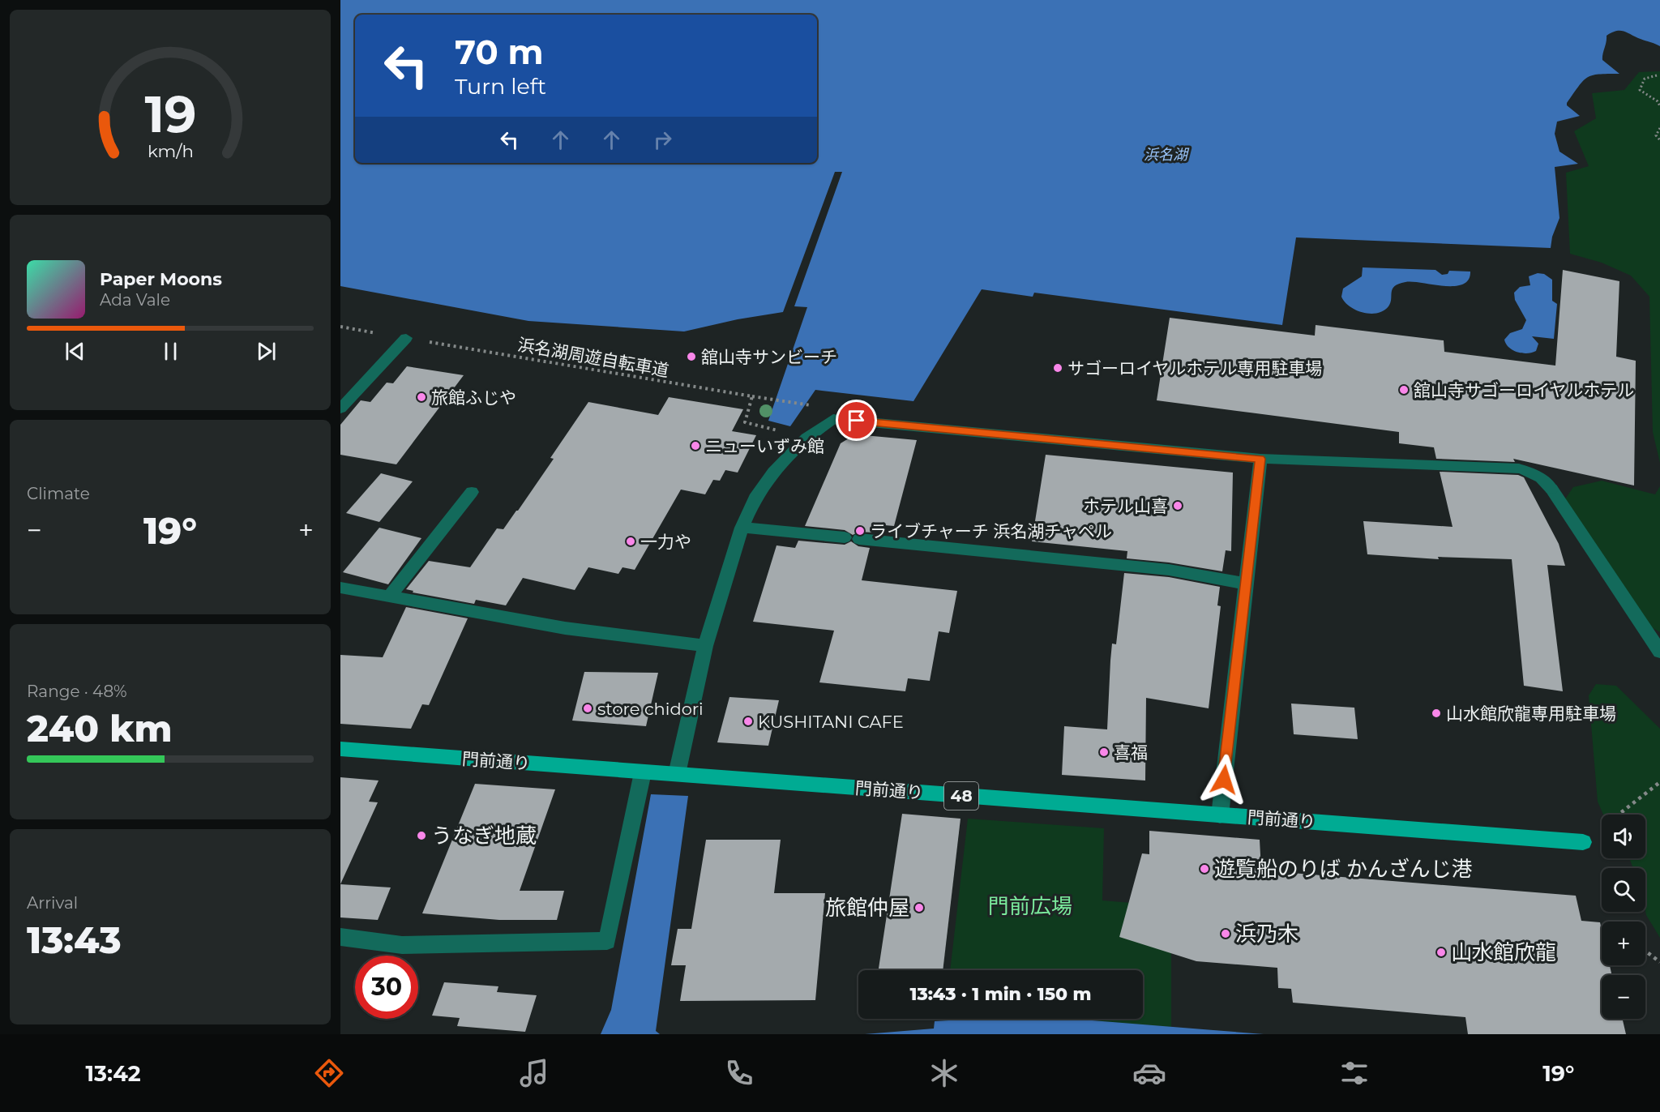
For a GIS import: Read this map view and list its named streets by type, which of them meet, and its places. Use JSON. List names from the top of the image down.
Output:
{
  "streets": {
    "main road": ["門前通り", "48"],
    "path": ["浜名湖周遊自転車道"]
  },
  "water": ["浜名湖"],
  "parks": ["門前広場"],
  "places": [
    "舘山寺サンビーチ",
    "サゴーロイヤルホテル専用駐車場",
    "舘山寺サゴーロイヤルホテル",
    "旅館ふじや",
    "ニューいずみ館",
    "ホテル山喜",
    "ライブチャーチ 浜名湖チャペル",
    "一力や",
    "store chidori",
    "山水館欣龍専用駐車場",
    "KUSHITANI CAFE",
    "喜福",
    "うなぎ地蔵",
    "遊覧船のりば かんざんじ港",
    "旅館仲屋",
    "浜乃木",
    "山水館欣龍"
  ],
  "page": {
    "turn": ["70 m", "Turn left"],
    "song": ["Paper Moons", "Ada Vale"],
    "tile": [
      "Climate",
      ["Range · 48%", "240 km"],
      ["Arrival", "13:43"]
    ],
    "heat": ["−", "19°", "+"],
    "map_buttons": ["+", "−"],
    "limit": "30",
    "trip": "13:43 · 1 min · 150 m",
    "tabs": ["13:42", "19°"],
    "gauge": ["19", "km/h"]
  }
}
